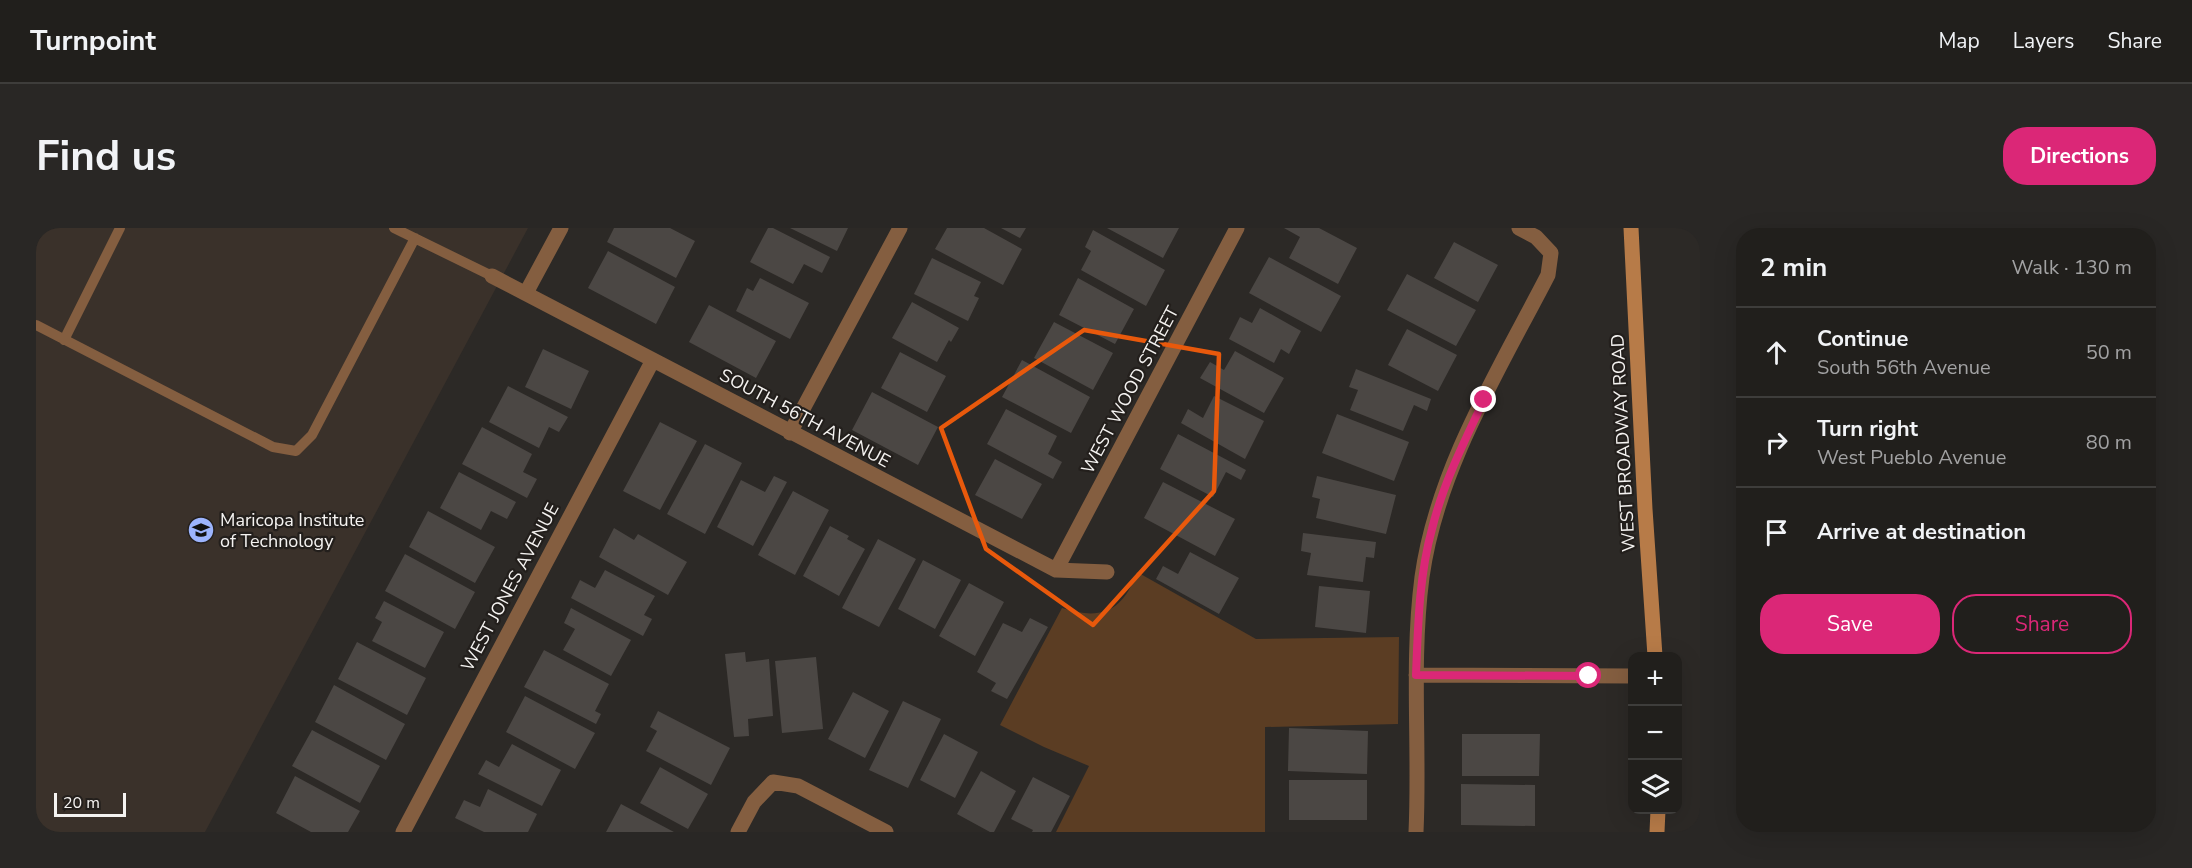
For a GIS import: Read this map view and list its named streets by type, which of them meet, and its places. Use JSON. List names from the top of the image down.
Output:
{
  "streets": {
    "main road": ["WEST BROADWAY ROAD"],
    "street": ["WEST WOOD STREET", "SOUTH 56TH AVENUE", "WEST JONES AVENUE"]
  },
  "crossings": [
    ["WEST WOOD STREET", "SOUTH 56TH AVENUE"],
    ["SOUTH 56TH AVENUE", "WEST JONES AVENUE"]
  ],
  "places": {
    "school or university": ["Maricopa Institute of Technology"]
  },
  "scale_bar": "20 m",
  "page": {
    "header": "Turnpoint",
    "nav": ["Map", "Layers", "Share"],
    "buttons": [
      "Directions",
      ["Save", "Share"]
    ],
    "title": "Find us",
    "heading": ["2 min", "Walk · 130 m"],
    "list": [
      ["Continue", "South 56th Avenue", "50 m"],
      ["Turn right", "West Pueblo Avenue", "80 m"],
      "Arrive at destination"
    ],
    "map_buttons": ["+", "−"],
    "scale": "20 m"
  }
}
